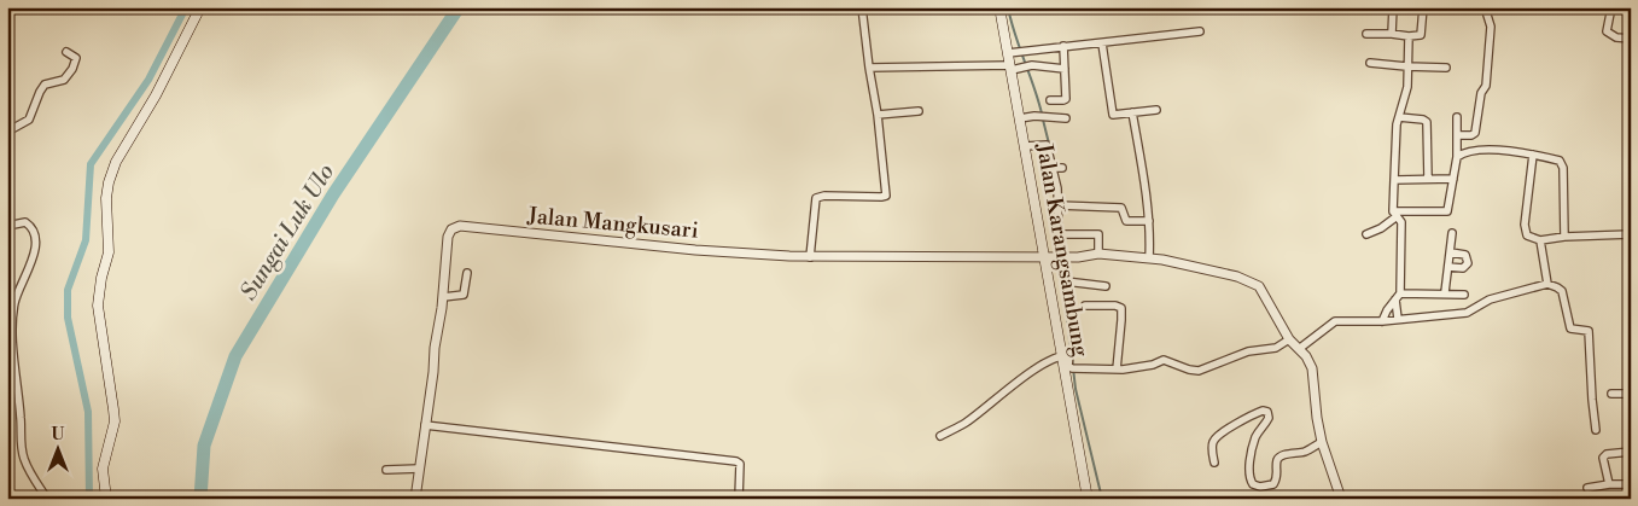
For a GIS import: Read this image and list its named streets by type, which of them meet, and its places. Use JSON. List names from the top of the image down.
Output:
{
  "streets": {
    "main road": ["Jalan Karangsambung"],
    "street": ["Jalan Mangkusari"]
  },
  "crossings": [
    ["Jalan Mangkusari", "Jalan Karangsambung"]
  ],
  "water": ["Sungai Luk Ulo"],
  "north": "top"
}
